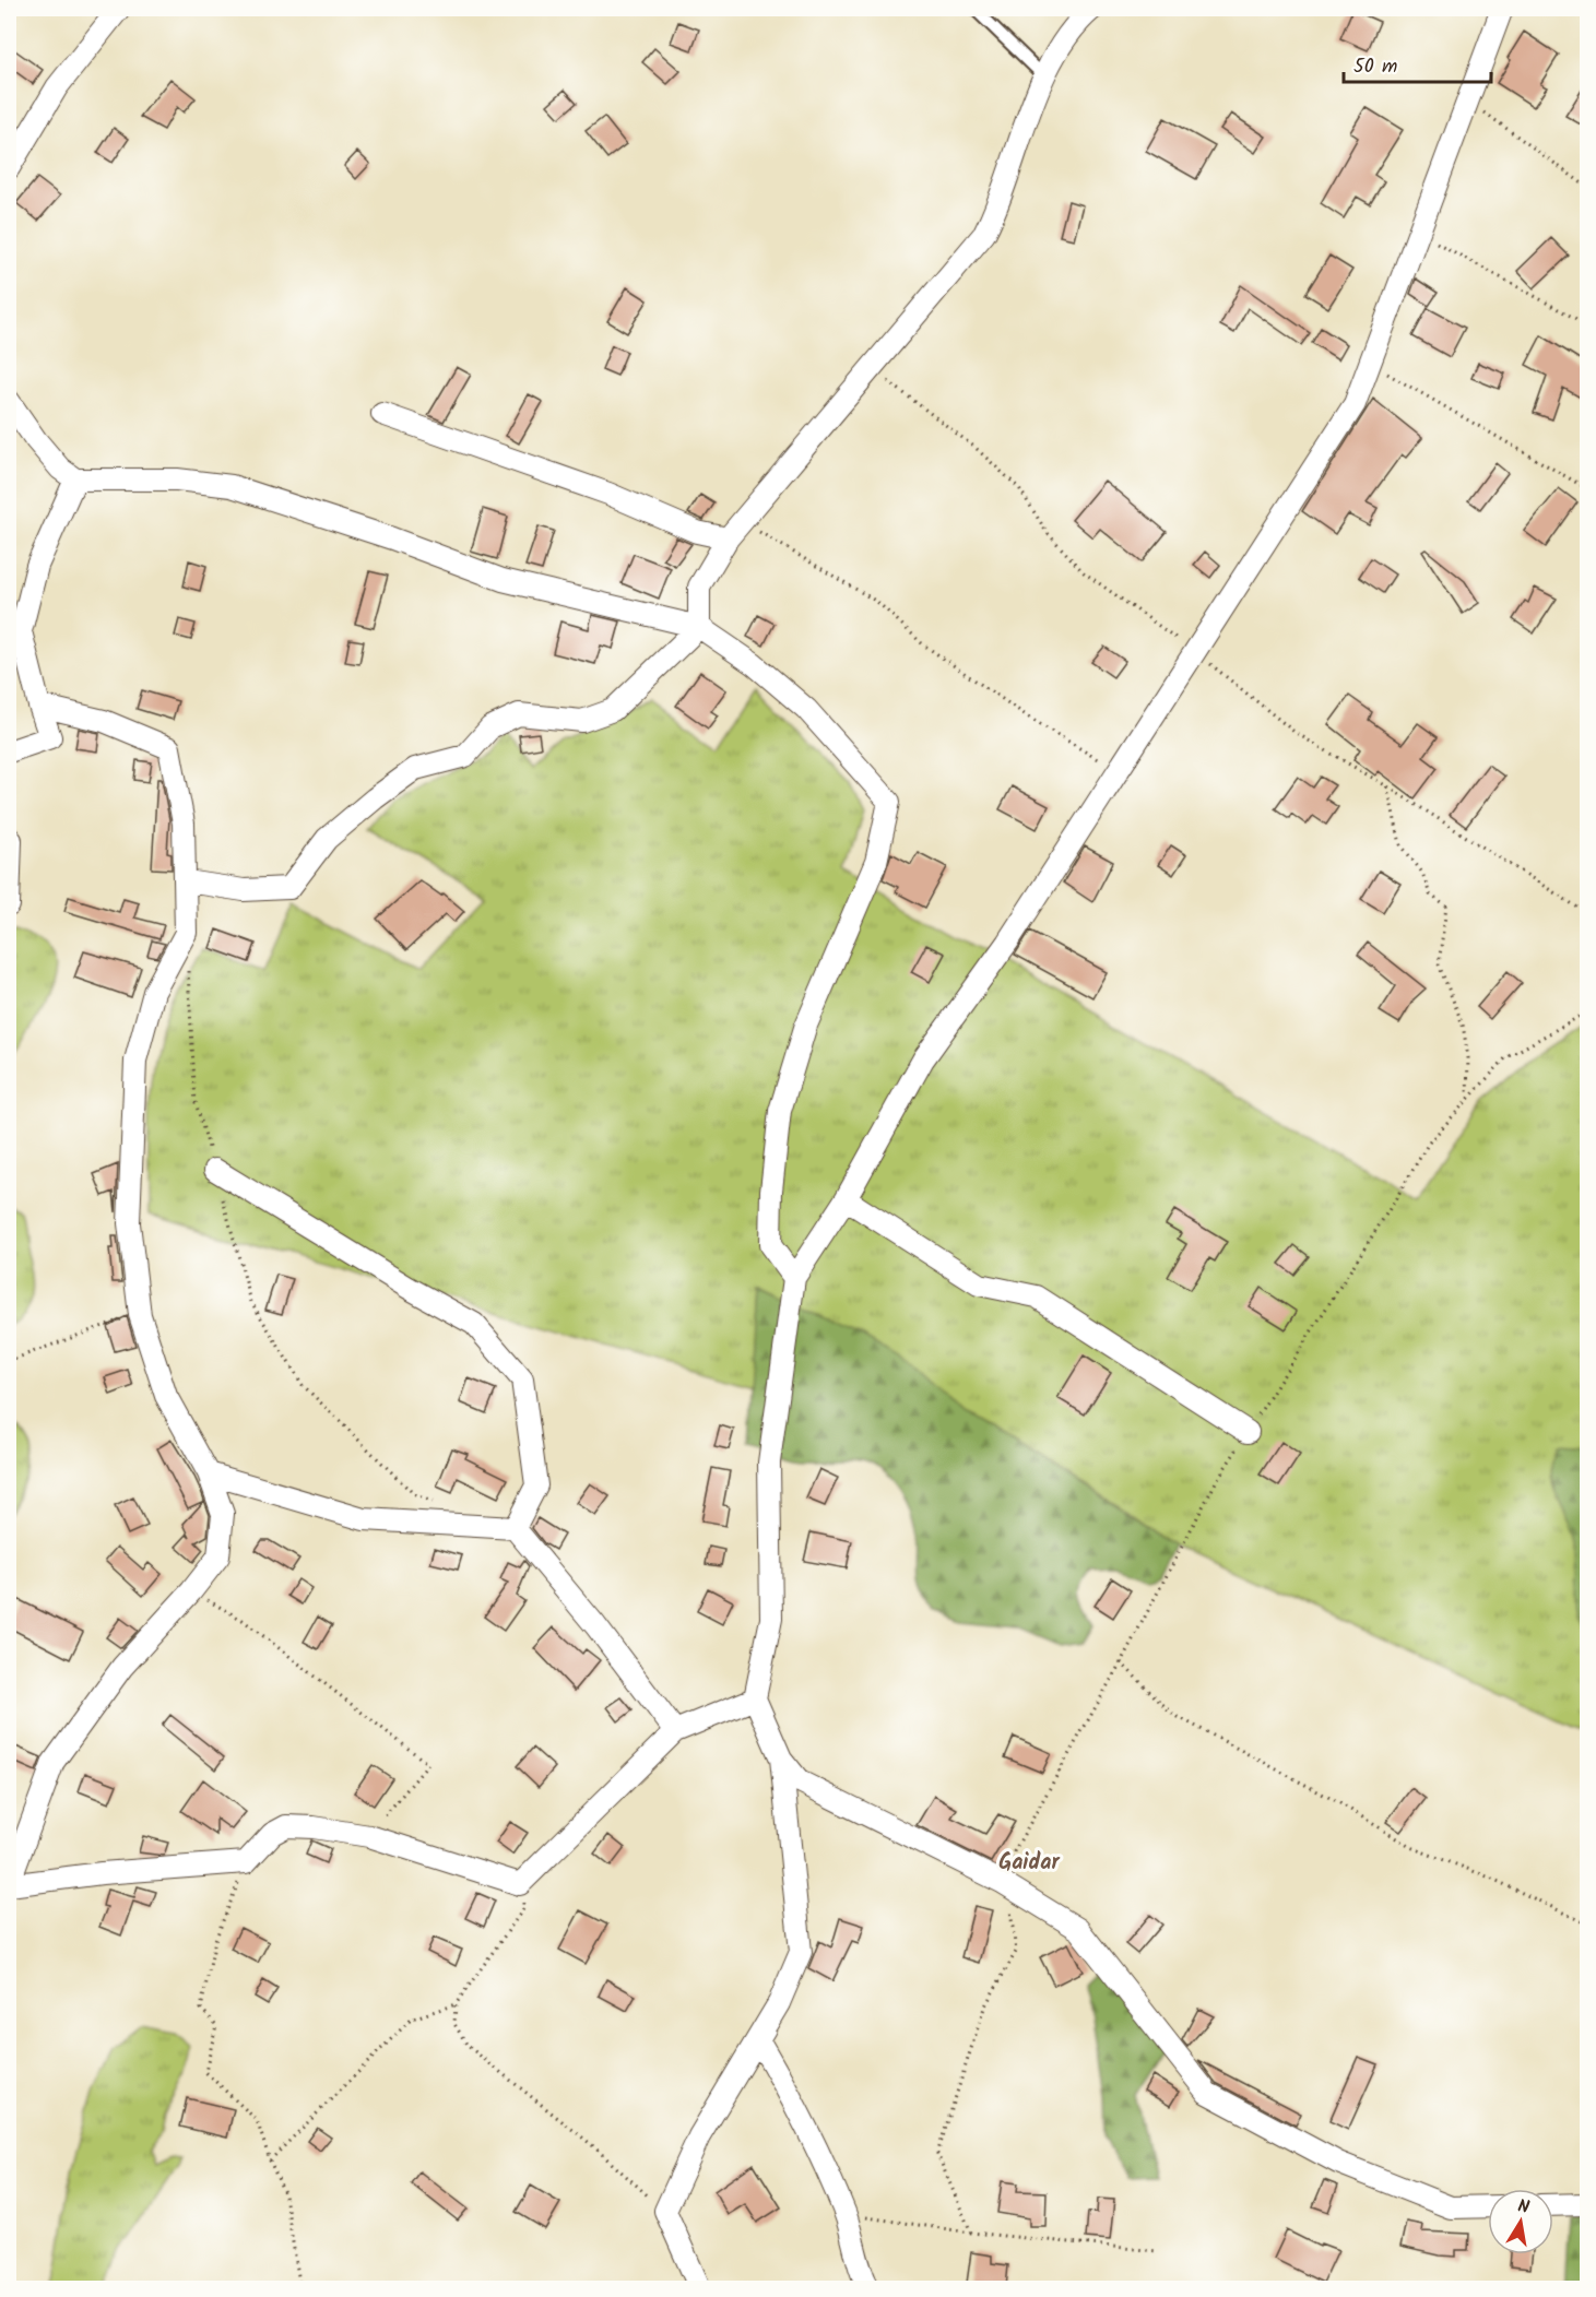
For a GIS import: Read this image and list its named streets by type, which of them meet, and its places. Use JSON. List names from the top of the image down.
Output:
{
  "districts": ["Gaidar"],
  "scale_bar": "50 m",
  "north": "top"
}
